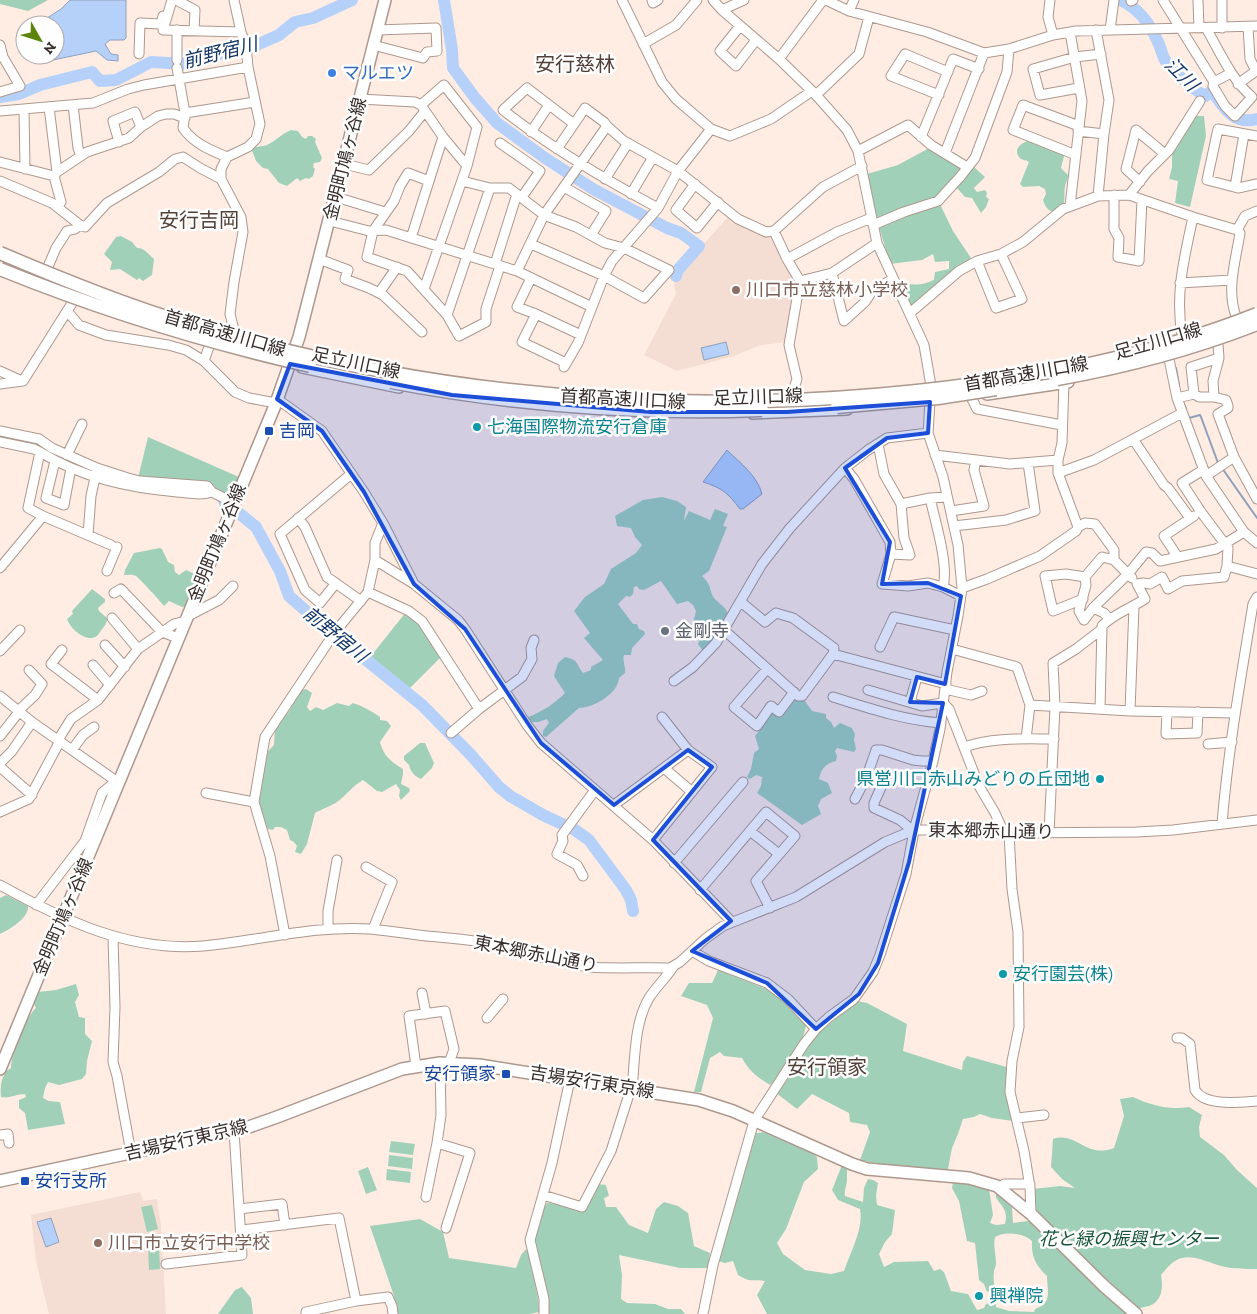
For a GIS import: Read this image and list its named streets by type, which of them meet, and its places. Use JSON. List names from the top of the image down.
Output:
{
  "streets": {
    "highway": ["首都高速川口線"],
    "main road": ["金明町鳩ヶ谷線", "足立川口線", "吉場安行東京線"],
    "street": ["東本郷赤山通り"]
  },
  "crossings": [
    ["金明町鳩ヶ谷線", "足立川口線"],
    ["金明町鳩ヶ谷線", "東本郷赤山通り"],
    ["首都高速川口線", "足立川口線"]
  ],
  "districts": ["安行慈林", "安行吉岡", "安行領家"],
  "water": ["前野宿川", "江川"],
  "parks": ["花と緑の振興センター"],
  "places": {
    "other": [
      "マルエツ",
      "川口市立慈林小学校",
      "七海国際物流安行倉庫",
      "金剛寺",
      "県営川口赤山みどりの丘団地",
      "安行園芸(株)",
      "川口市立安行中学校",
      "興禅院"
    ],
    "transit": ["吉岡", "安行領家", "安行支所"]
  },
  "north": "bottom right"
}
